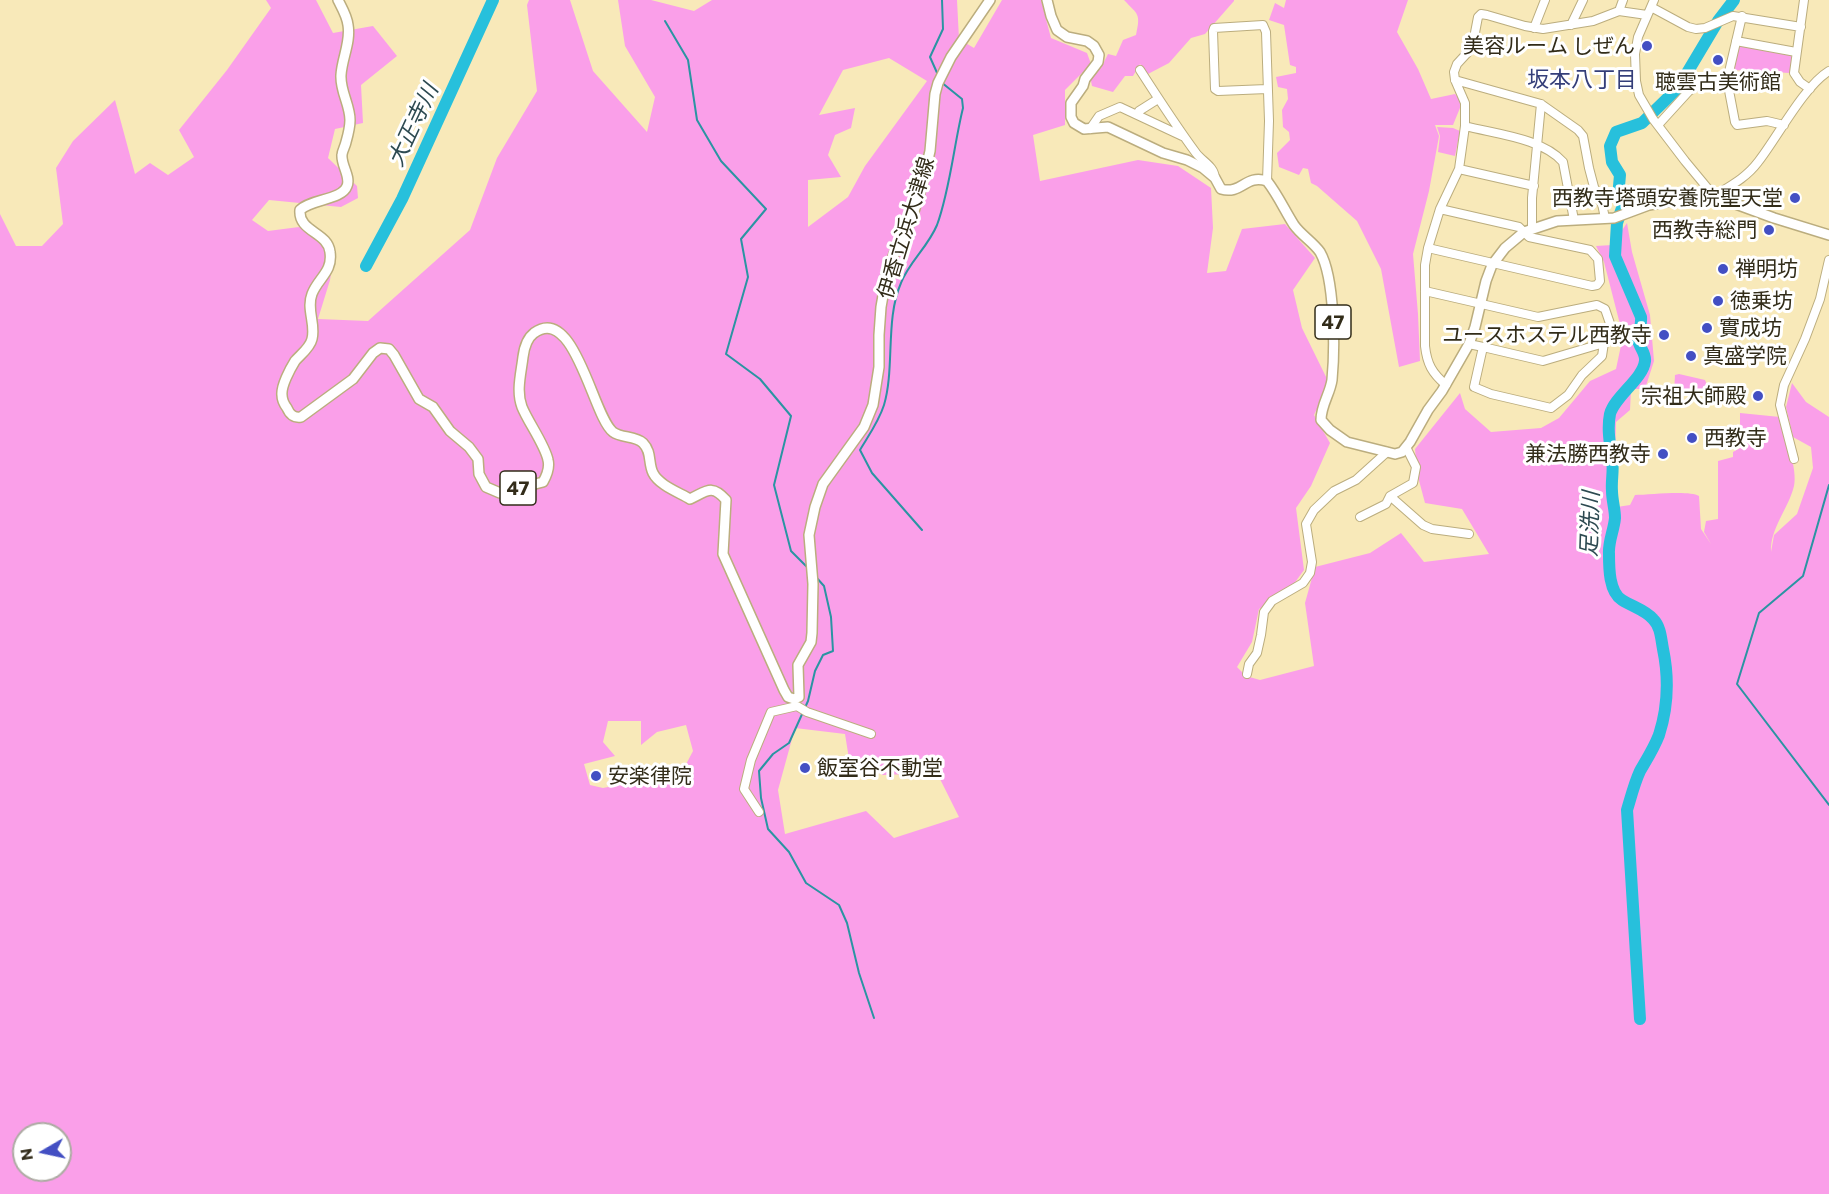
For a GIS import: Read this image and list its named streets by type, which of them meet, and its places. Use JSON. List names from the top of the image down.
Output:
{
  "streets": {
    "main road": ["伊香立浜大津線", "47"]
  },
  "crossings": [
    ["伊香立浜大津線", "47"]
  ],
  "districts": ["坂本八丁目"],
  "water": ["大正寺川", "足洗川"],
  "places": [
    "美容ルーム しぜん",
    "聴雲古美術館",
    "西教寺塔頭安養院聖天堂",
    "西教寺総門",
    "禅明坊",
    "徳乗坊",
    "實成坊",
    "ユースホステル西教寺",
    "真盛学院",
    "宗祖大師殿",
    "西教寺",
    "兼法勝西教寺",
    "飯室谷不動堂",
    "安楽律院"
  ],
  "north": "left"
}
